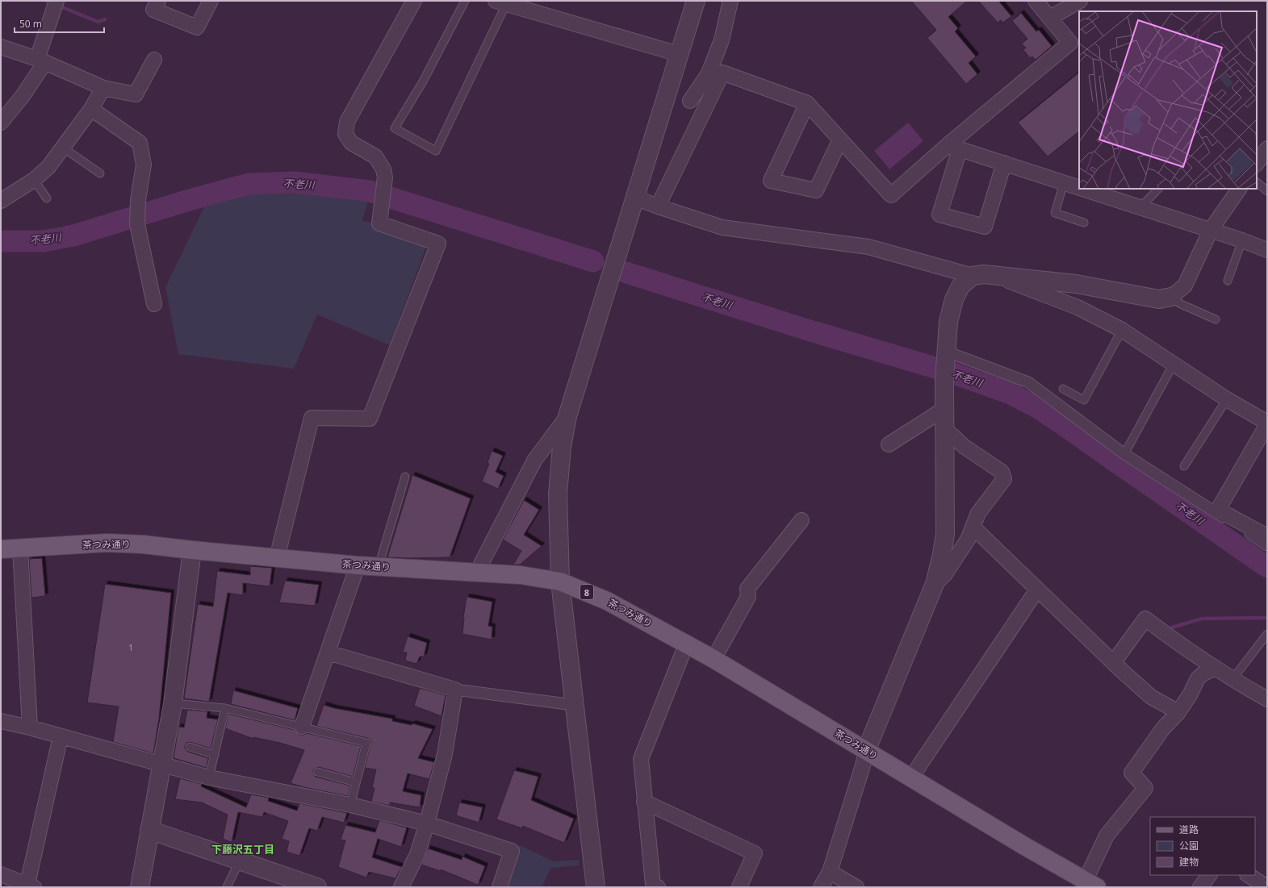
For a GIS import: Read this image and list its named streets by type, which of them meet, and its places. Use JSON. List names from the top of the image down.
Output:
{
  "streets": {
    "main road": ["茶つみ通り", "8"]
  },
  "districts": ["下藤沢五丁目"],
  "water": ["不老川"],
  "house_numbers": ["1"],
  "legend": ["道路", "公園", "建物"],
  "scale_bar": "50 m"
}
